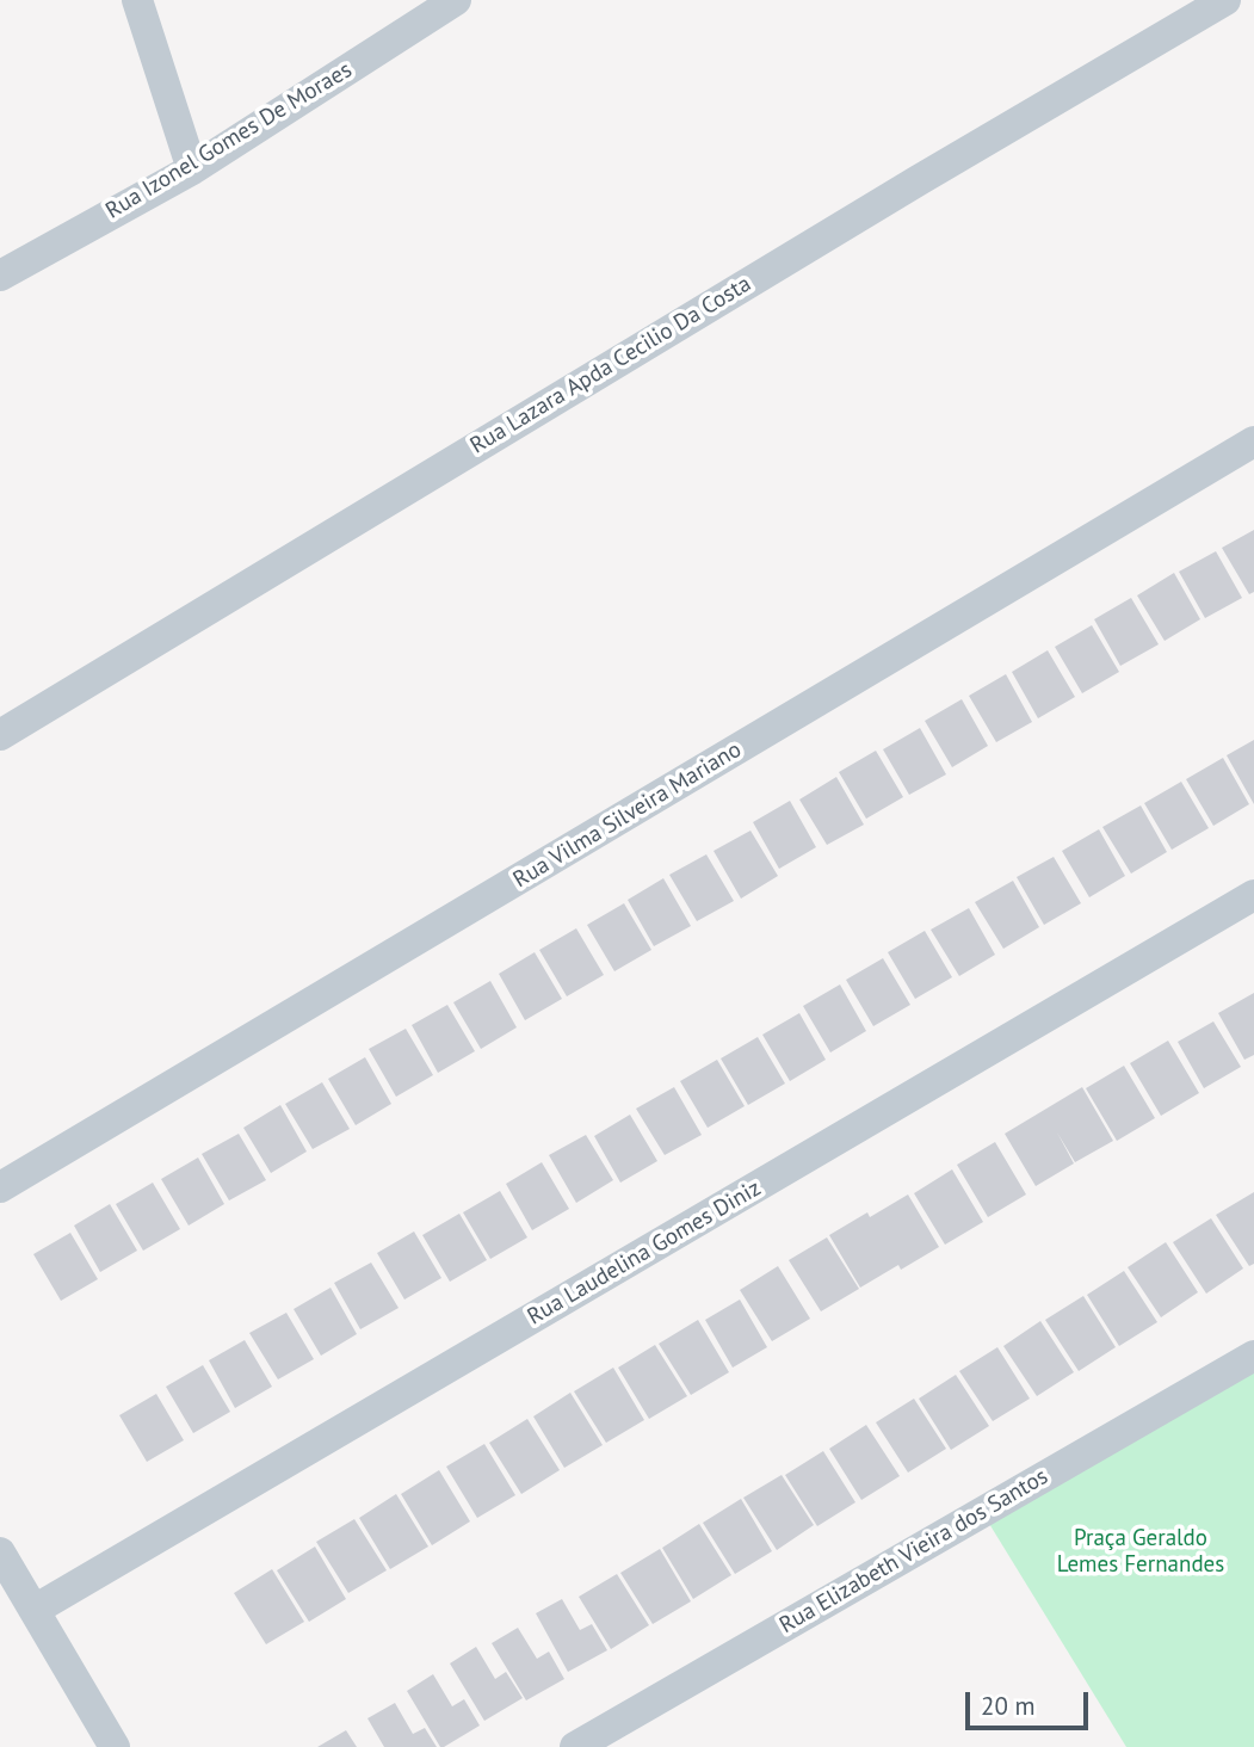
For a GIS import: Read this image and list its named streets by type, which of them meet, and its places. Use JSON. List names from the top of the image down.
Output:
{
  "streets": {
    "street": [
      "Rua Izonel Gomes De Moraes",
      "Rua Lazara Apda Cecilio Da Costa",
      "Rua Vilma Silveira Mariano",
      "Rua Laudelina Gomes Diniz",
      "Rua Elizabeth Vieira dos Santos"
    ]
  },
  "parks": ["Praça Geraldo Lemes Fernandes"],
  "scale_bar": "20 m"
}
